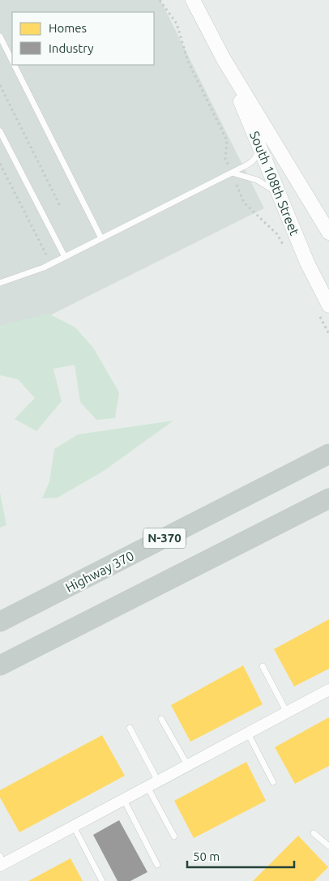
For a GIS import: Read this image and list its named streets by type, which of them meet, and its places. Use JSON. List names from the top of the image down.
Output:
{
  "streets": {
    "highway": ["N-370", "Highway 370"],
    "street": ["South 108th Street"]
  },
  "legend": ["Homes", "Industry"],
  "scale_bar": "50 m"
}
